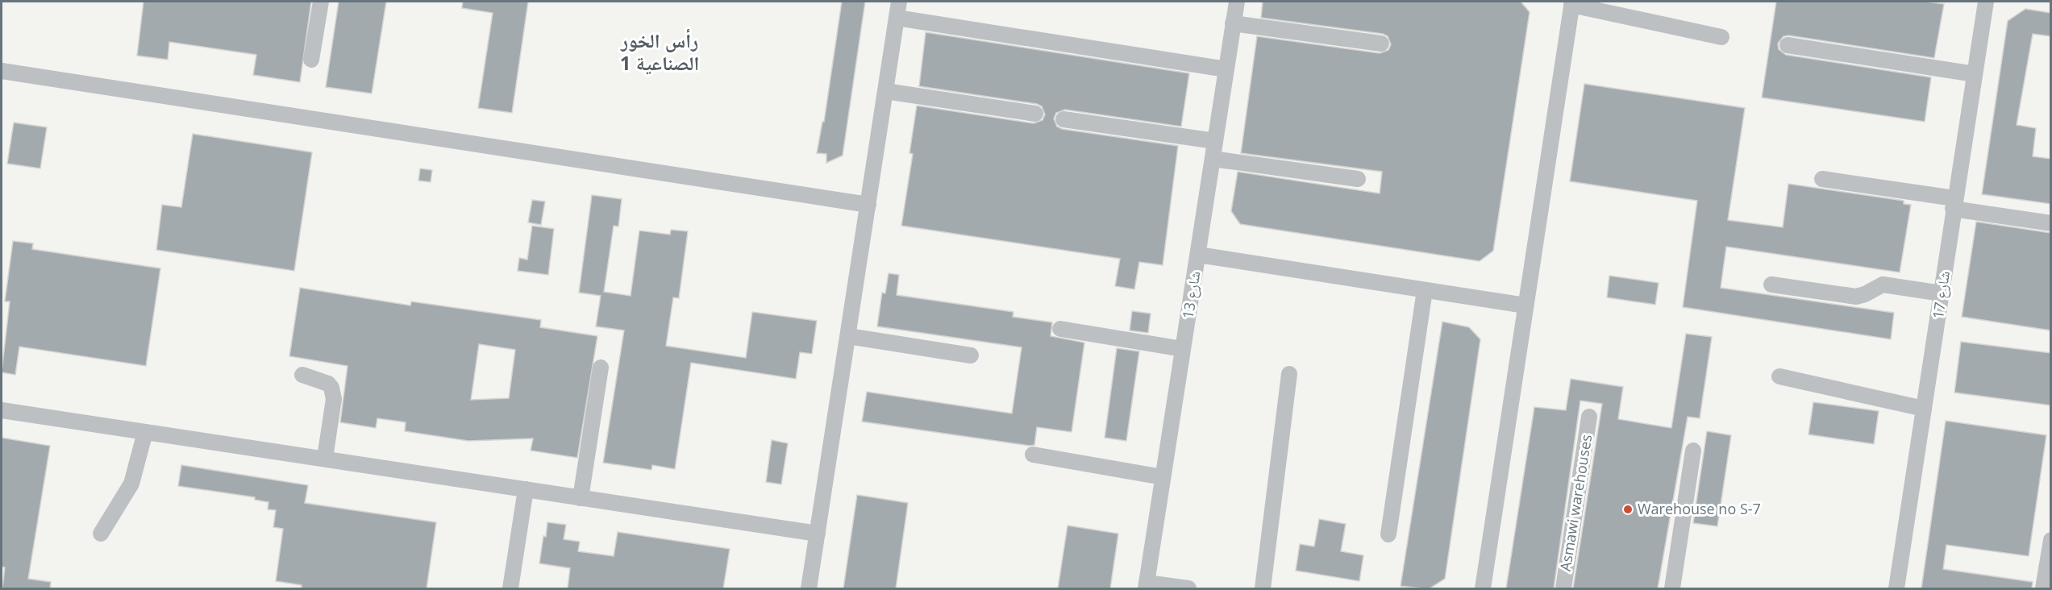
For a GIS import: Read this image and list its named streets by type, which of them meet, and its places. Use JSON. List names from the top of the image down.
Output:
{
  "streets": {
    "street": ["شارع 13", "شارع 17", "Asmawi warehouses"]
  },
  "districts": ["رأس الخور الصناعية 1"],
  "places": ["Warehouse no S-7"]
}
